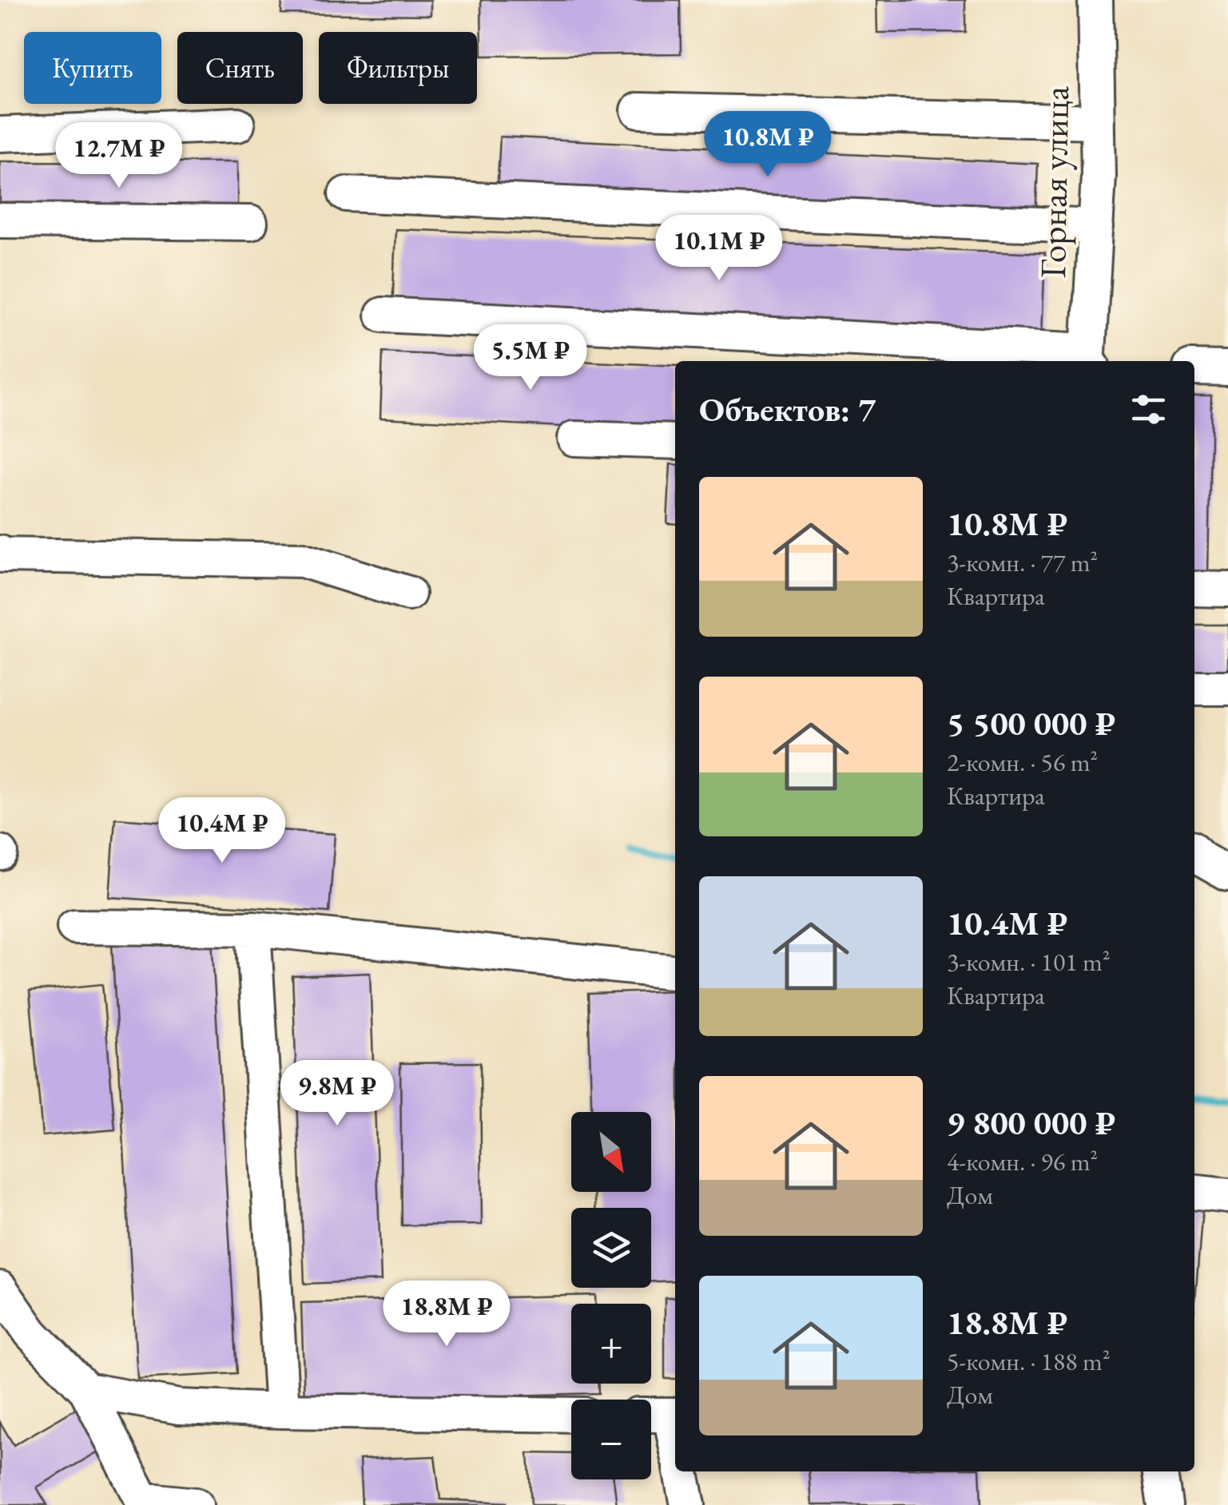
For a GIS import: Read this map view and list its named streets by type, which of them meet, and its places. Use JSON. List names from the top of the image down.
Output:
{
  "streets": {
    "street": ["Горная улица"]
  },
  "north": "bottom right",
  "page": {
    "chip": ["Купить", "Снять", "Фильтры"],
    "price": [
      "10.8M ₽",
      "12.7M ₽",
      "10.1M ₽",
      "5.5M ₽",
      "10.4M ₽",
      "9.8M ₽",
      "18.8M ₽"
    ],
    "heading": "Объектов: 7",
    "list": [
      {
        "name": "10.8M ₽",
        "note": "3-комн. · 77 m² · Квартира"
      },
      {
        "name": "5 500 000 ₽",
        "note": "2-комн. · 56 m² · Квартира"
      },
      {
        "name": "10.4M ₽",
        "note": "3-комн. · 101 m² · Квартира"
      },
      {
        "name": "9 800 000 ₽",
        "note": "4-комн. · 96 m² · Дом"
      },
      {
        "name": "18.8M ₽",
        "note": "5-комн. · 188 m² · Дом"
      }
    ],
    "map_buttons": ["+", "−"]
  }
}
